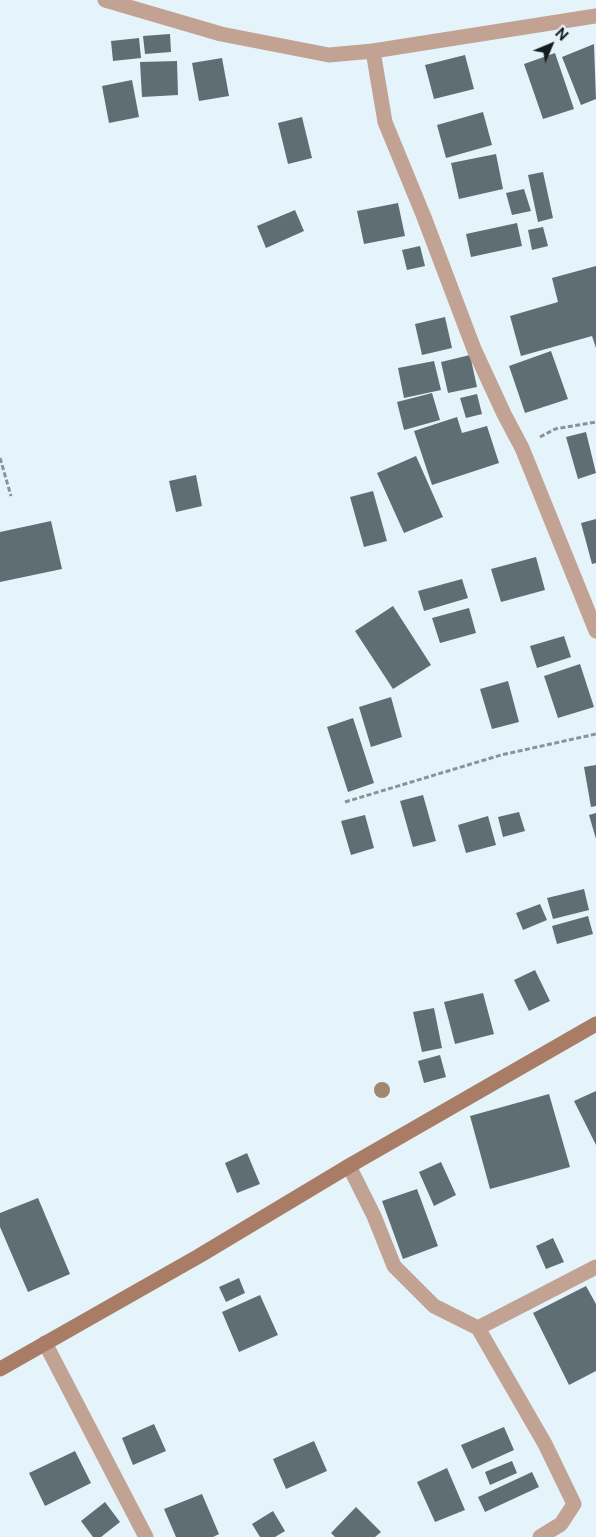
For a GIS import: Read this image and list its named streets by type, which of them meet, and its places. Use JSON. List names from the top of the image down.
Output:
{
  "north": "top right"
}
